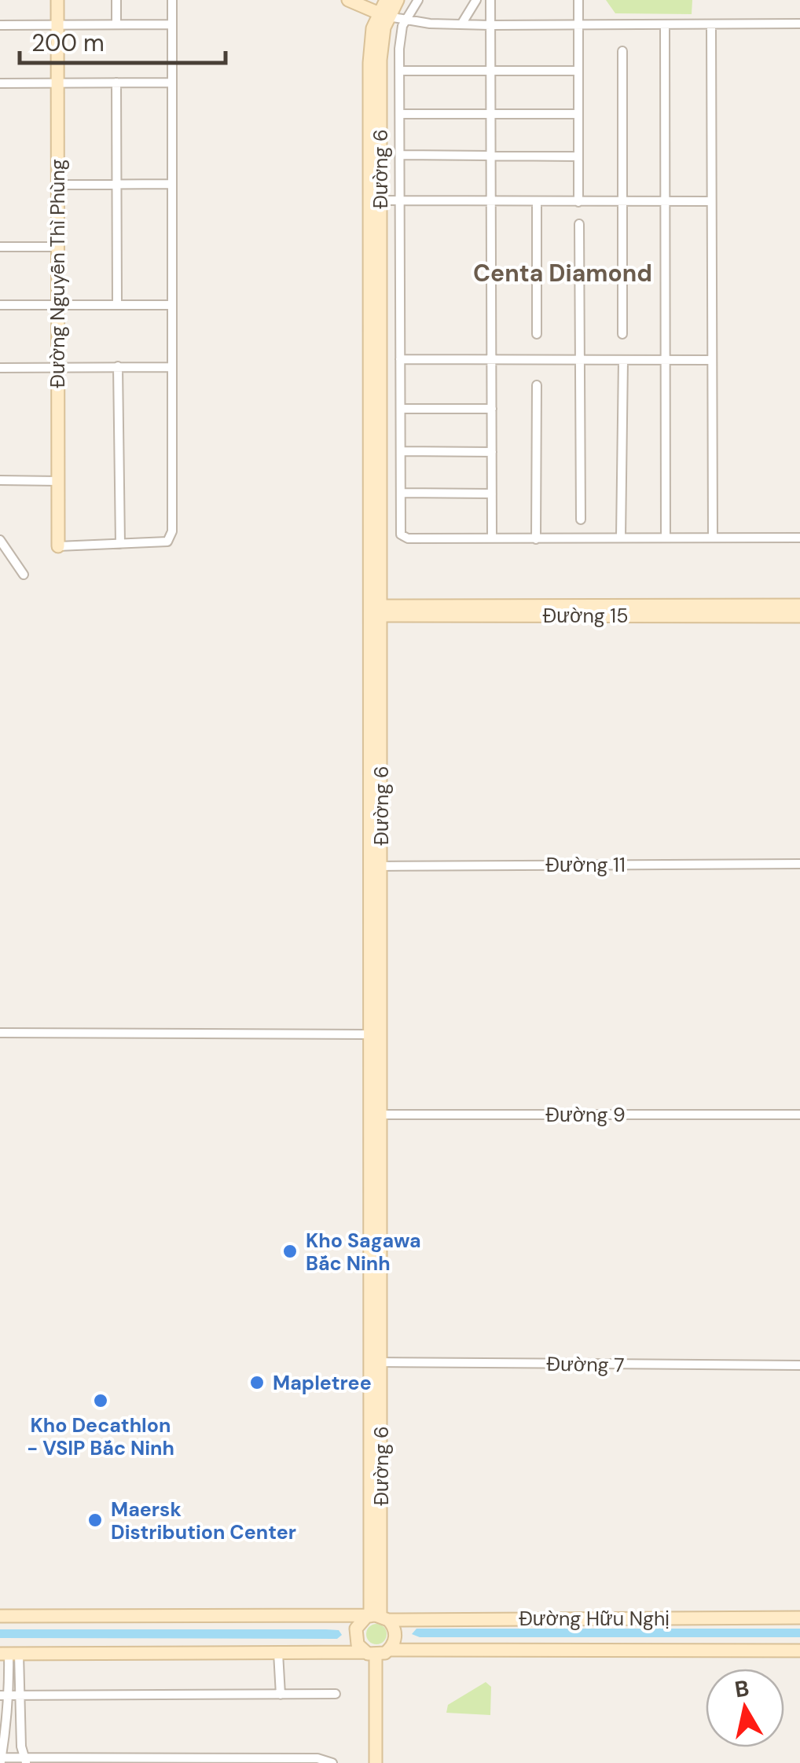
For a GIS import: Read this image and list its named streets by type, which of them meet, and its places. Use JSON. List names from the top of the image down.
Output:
{
  "streets": {
    "main road": [
      "Đường 6",
      "Đường Nguyễn Thì Phùng",
      "Đường 15",
      "Đường Hữu Nghị"
    ],
    "street": ["Đường 11", "Đường 9", "Đường 7"]
  },
  "crossings": [
    ["Đường 6", "Đường 15"],
    ["Đường 6", "Đường 11"],
    ["Đường 6", "Đường 9"],
    ["Đường 6", "Đường 7"],
    ["Đường 6", "Đường Hữu Nghị"]
  ],
  "districts": ["Centa Diamond"],
  "places": [
    "Kho Sagawa Bắc Ninh",
    "Mapletree",
    "Kho Decathlon - VSIP Bắc Ninh",
    "Maersk Distribution Center"
  ],
  "scale_bar": "200 m",
  "north": "top"
}
